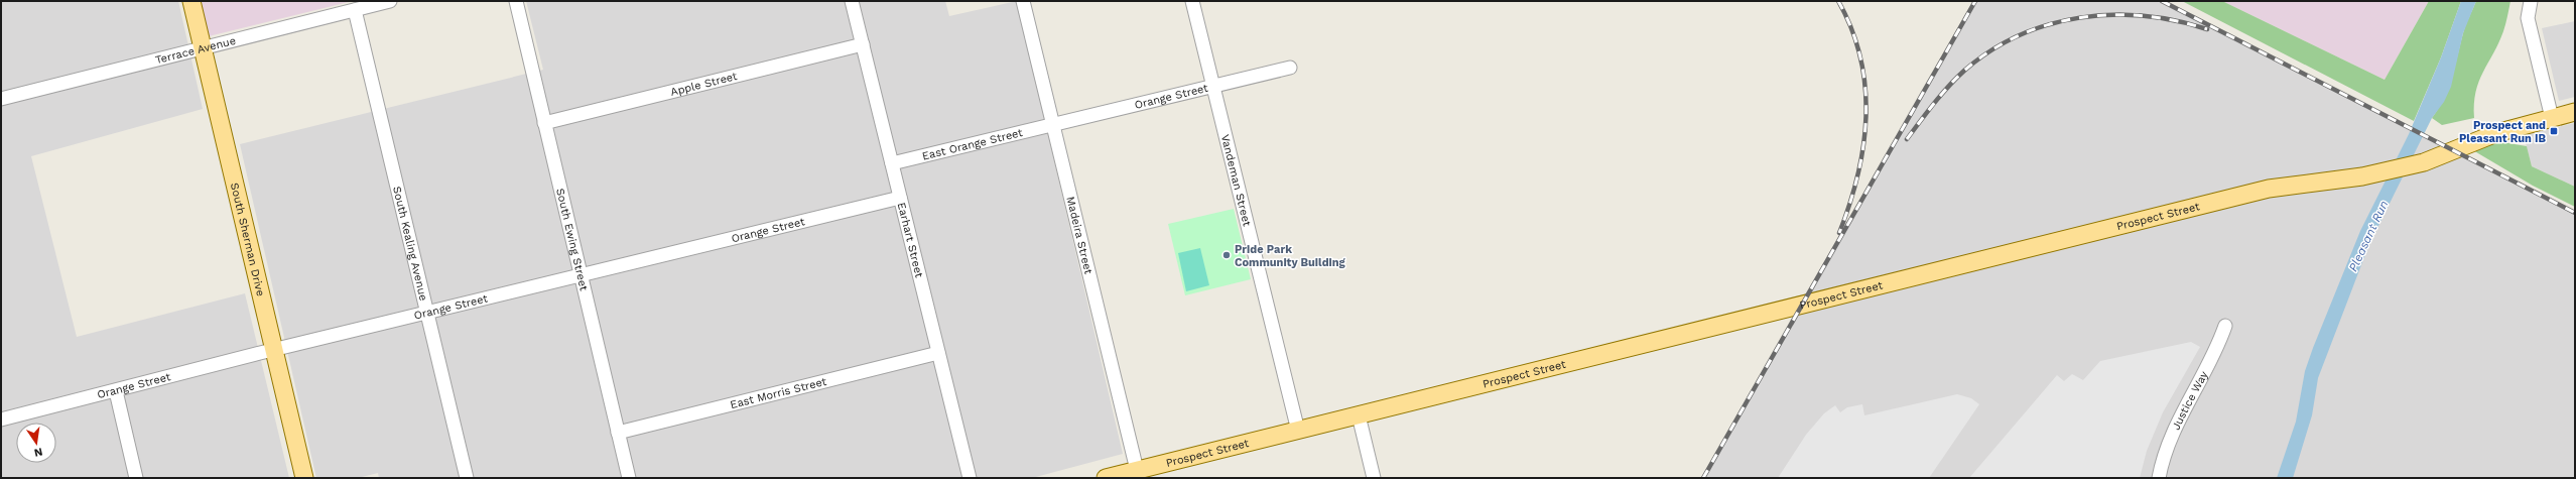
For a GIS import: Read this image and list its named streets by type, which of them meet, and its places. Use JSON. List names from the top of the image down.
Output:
{
  "streets": {
    "main road": ["Prospect Street", "South Sherman Drive"],
    "street": [
      "Terrace Avenue",
      "Apple Street",
      "Orange Street",
      "East Orange Street",
      "Vandeman Street",
      "Madeira Street",
      "Earhart Street",
      "South Ewing Street",
      "South Kealing Avenue",
      "East Morris Street",
      "Justice Way"
    ]
  },
  "crossings": [
    ["Terrace Avenue", "South Sherman Drive"],
    ["Terrace Avenue", "South Kealing Avenue"],
    ["Apple Street", "Earhart Street"],
    ["Apple Street", "South Ewing Street"],
    ["Orange Street", "East Orange Street"],
    ["Orange Street", "Vandeman Street"],
    ["Orange Street", "Madeira Street"],
    ["Orange Street", "South Sherman Drive"],
    ["Orange Street", "Earhart Street"],
    ["Orange Street", "South Ewing Street"],
    ["Orange Street", "South Kealing Avenue"],
    ["East Orange Street", "Madeira Street"],
    ["East Orange Street", "Earhart Street"],
    ["Vandeman Street", "Prospect Street"],
    ["Prospect Street", "Madeira Street"],
    ["Earhart Street", "East Morris Street"],
    ["South Ewing Street", "East Morris Street"]
  ],
  "water": ["Pleasant Run"],
  "places": {
    "transit": ["Prospect and Pleasant Run IB"],
    "other": ["Pride Park Community Building"]
  },
  "north": "bottom"
}
